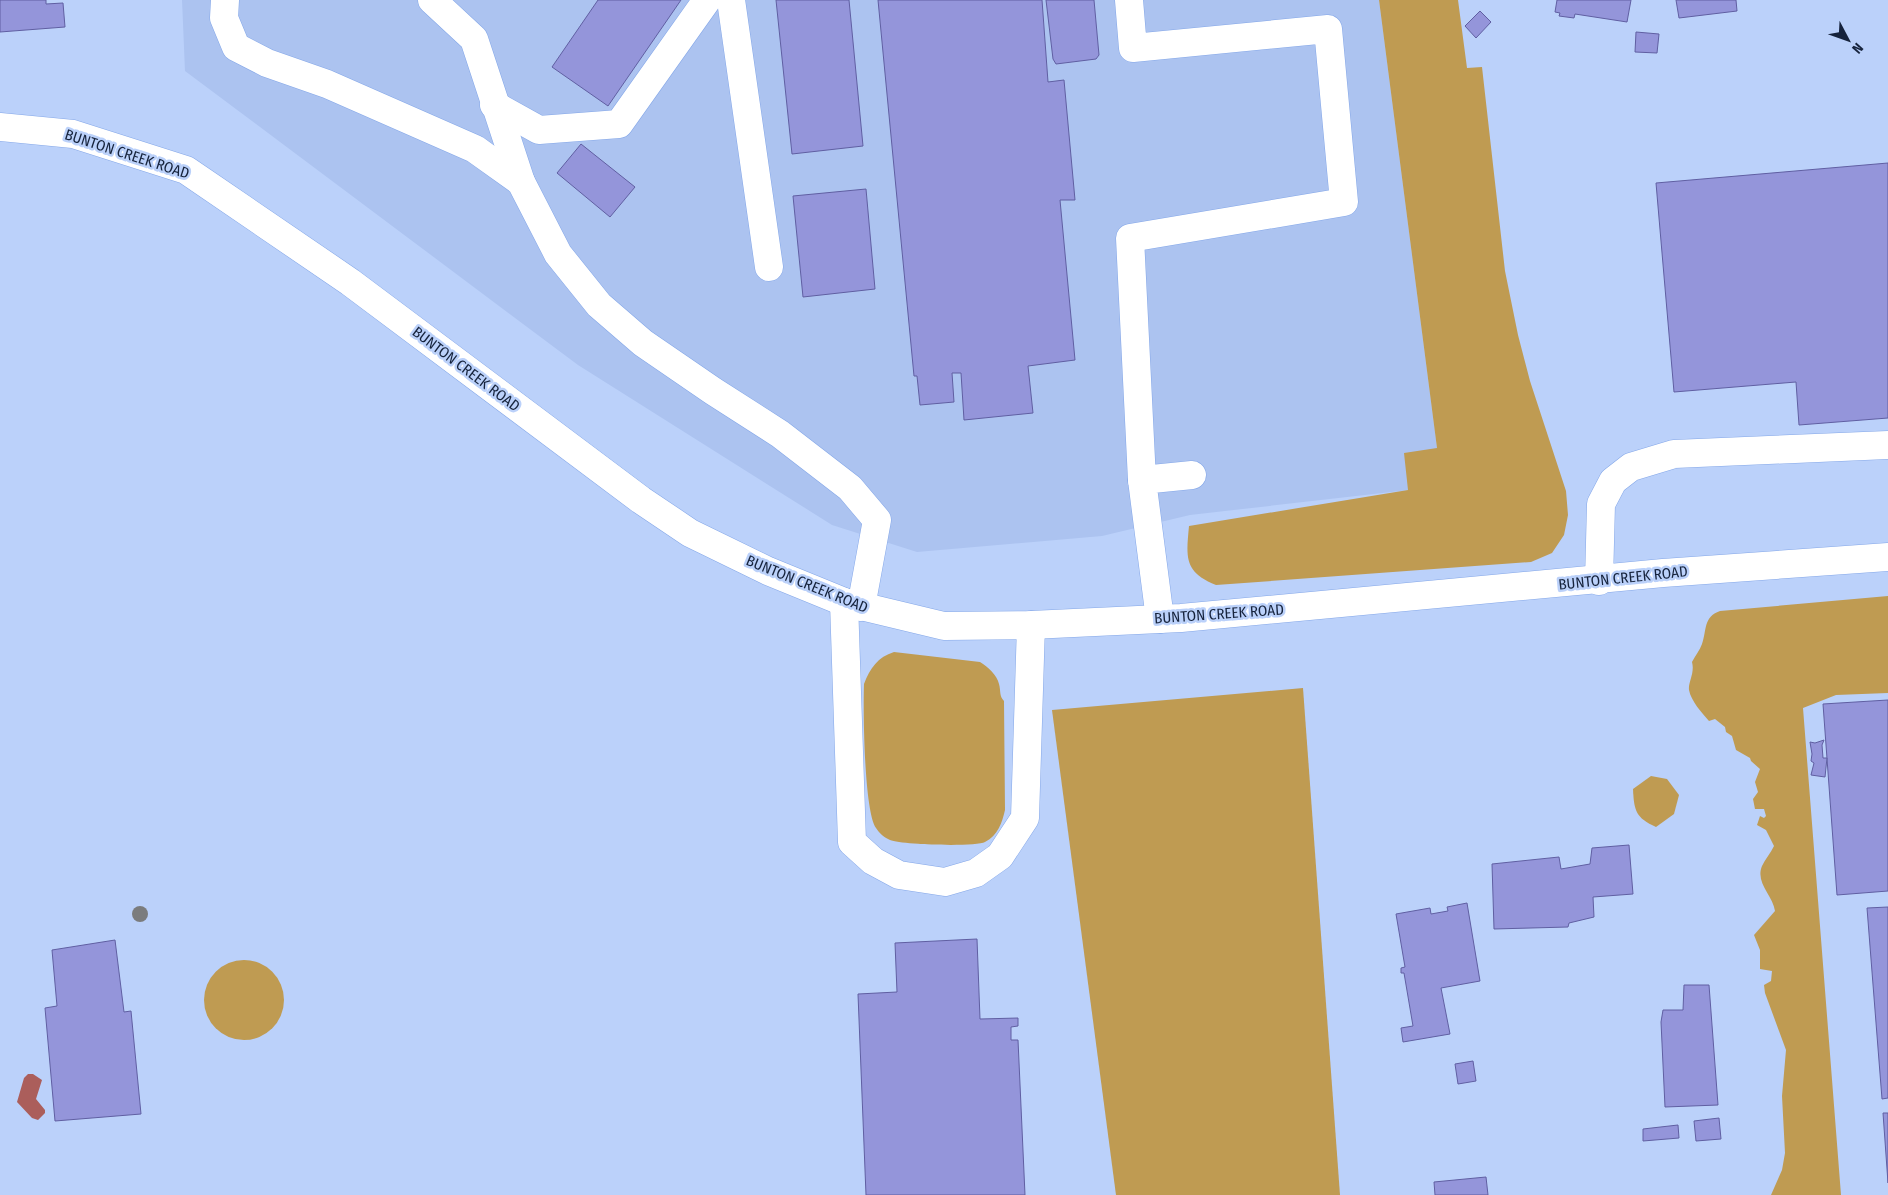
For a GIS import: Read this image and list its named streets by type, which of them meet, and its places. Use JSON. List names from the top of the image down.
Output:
{
  "streets": {
    "street": ["BUNTON CREEK ROAD"]
  },
  "north": "bottom right"
}
